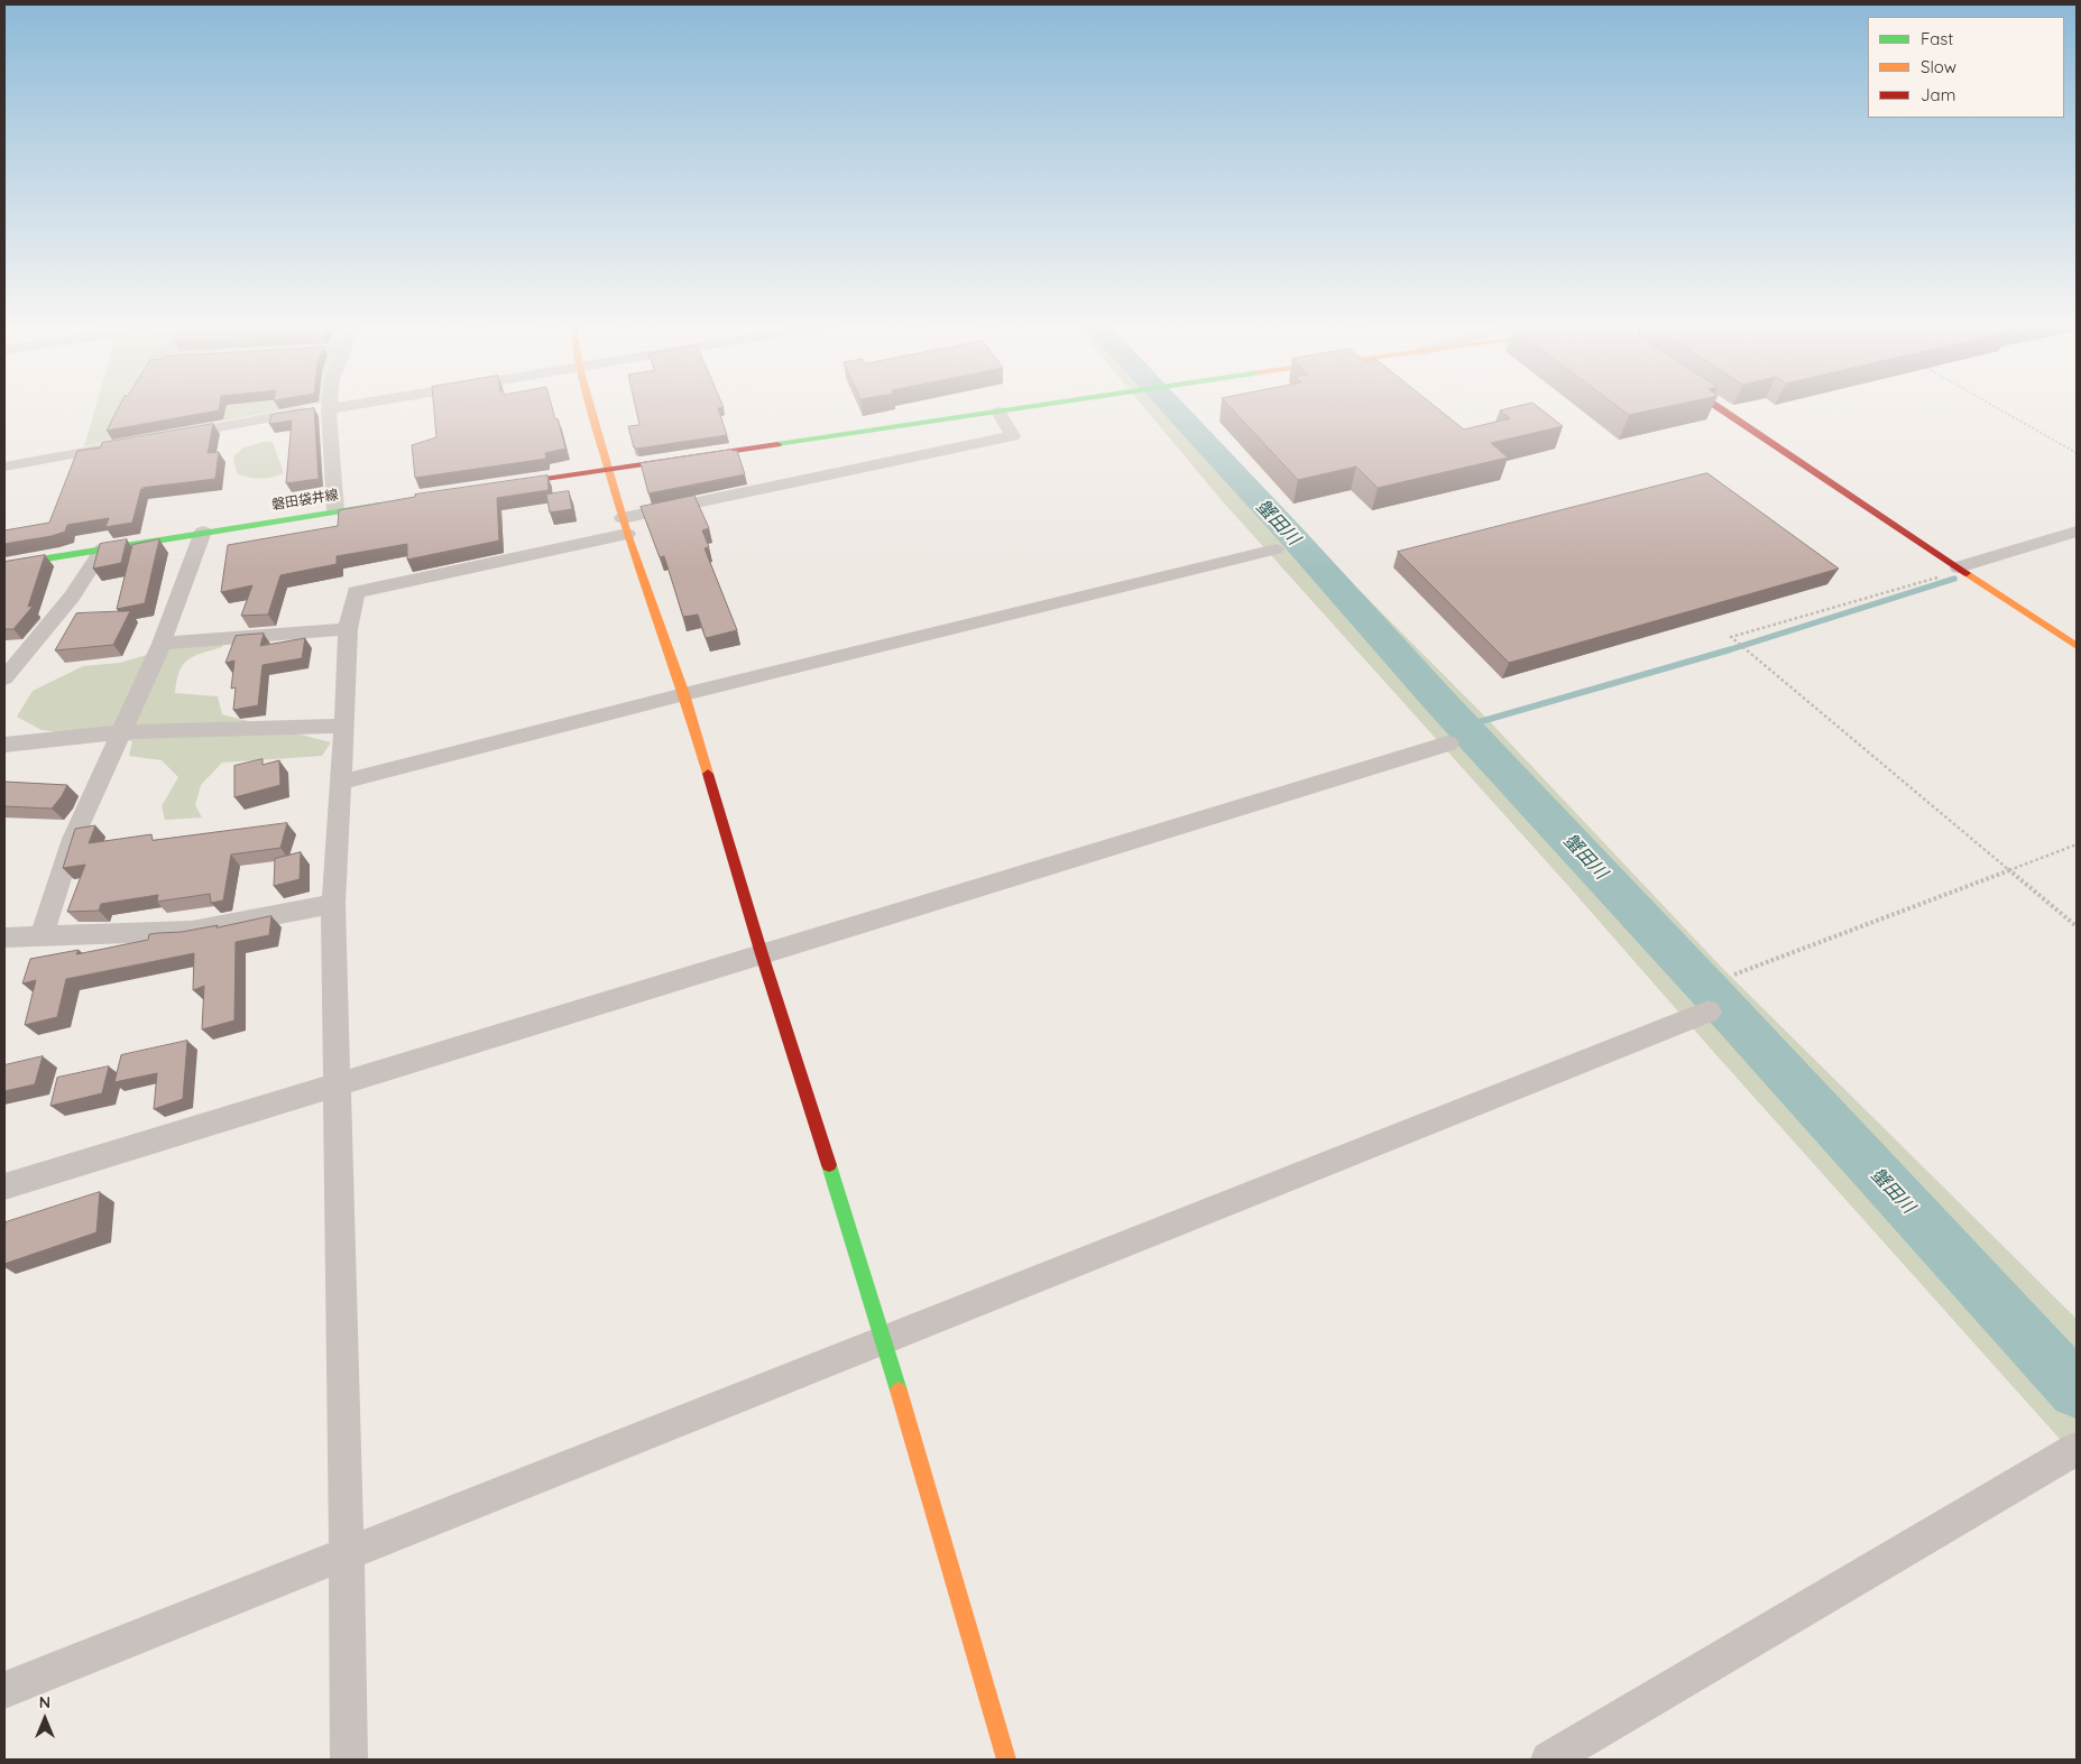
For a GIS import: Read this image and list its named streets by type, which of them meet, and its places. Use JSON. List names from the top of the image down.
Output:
{
  "streets": {
    "street": ["磐田袋井線"]
  },
  "water": ["蟹田川"],
  "legend": ["Fast", "Slow", "Jam"],
  "north": "top"
}
